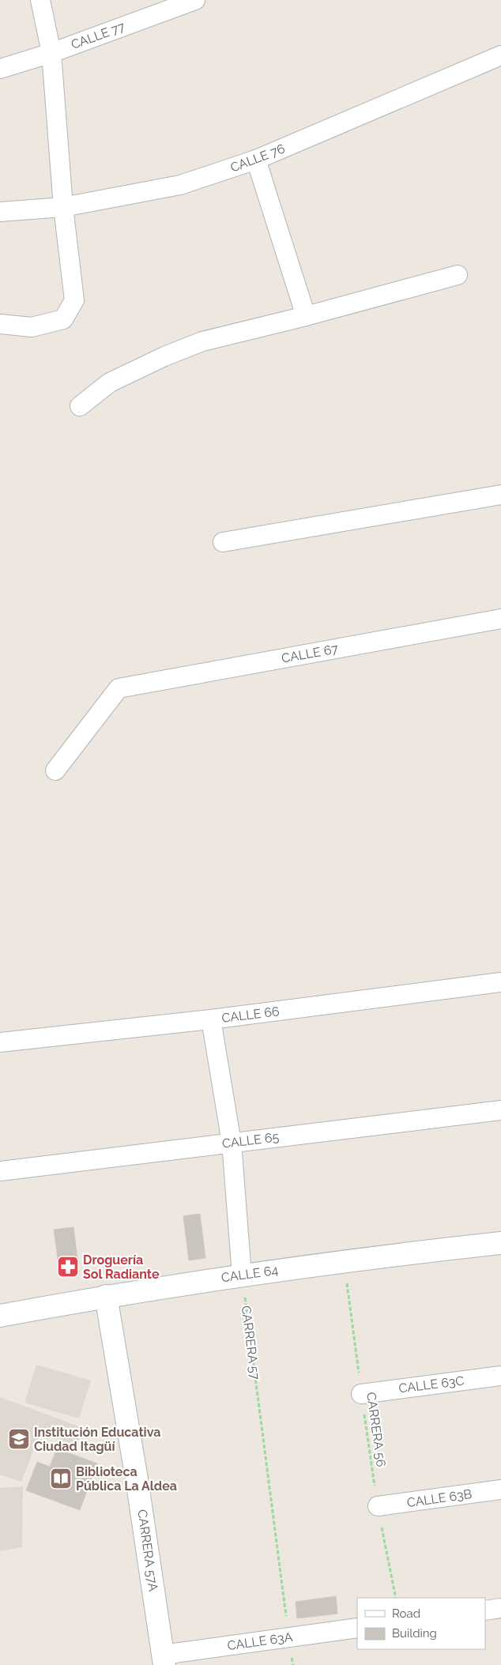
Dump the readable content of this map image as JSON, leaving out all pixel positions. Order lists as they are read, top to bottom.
{
  "streets": {
    "street": [
      "CALLE 77",
      "CALLE 76",
      "CALLE 67",
      "CALLE 66",
      "CALLE 65",
      "CALLE 64",
      "CALLE 63C",
      "CALLE 63B",
      "CARRERA 57A",
      "CALLE 63A"
    ],
    "path": ["CARRERA 57", "CARRERA 56"]
  },
  "crossings": [
    ["CALLE 64", "CARRERA 57"],
    ["CALLE 64", "CARRERA 56"],
    ["CALLE 64", "CARRERA 57A"],
    ["CARRERA 57", "CALLE 63A"],
    ["CALLE 63C", "CARRERA 56"],
    ["CARRERA 56", "CALLE 63B"],
    ["CARRERA 57A", "CALLE 63A"]
  ],
  "places": {
    "pharmacy": ["Droguería Sol Radiante"],
    "school or university": ["Institución Educativa Ciudad Itagüí"],
    "library": ["Biblioteca Pública La Aldea"]
  },
  "legend": ["Road", "Building"]
}
